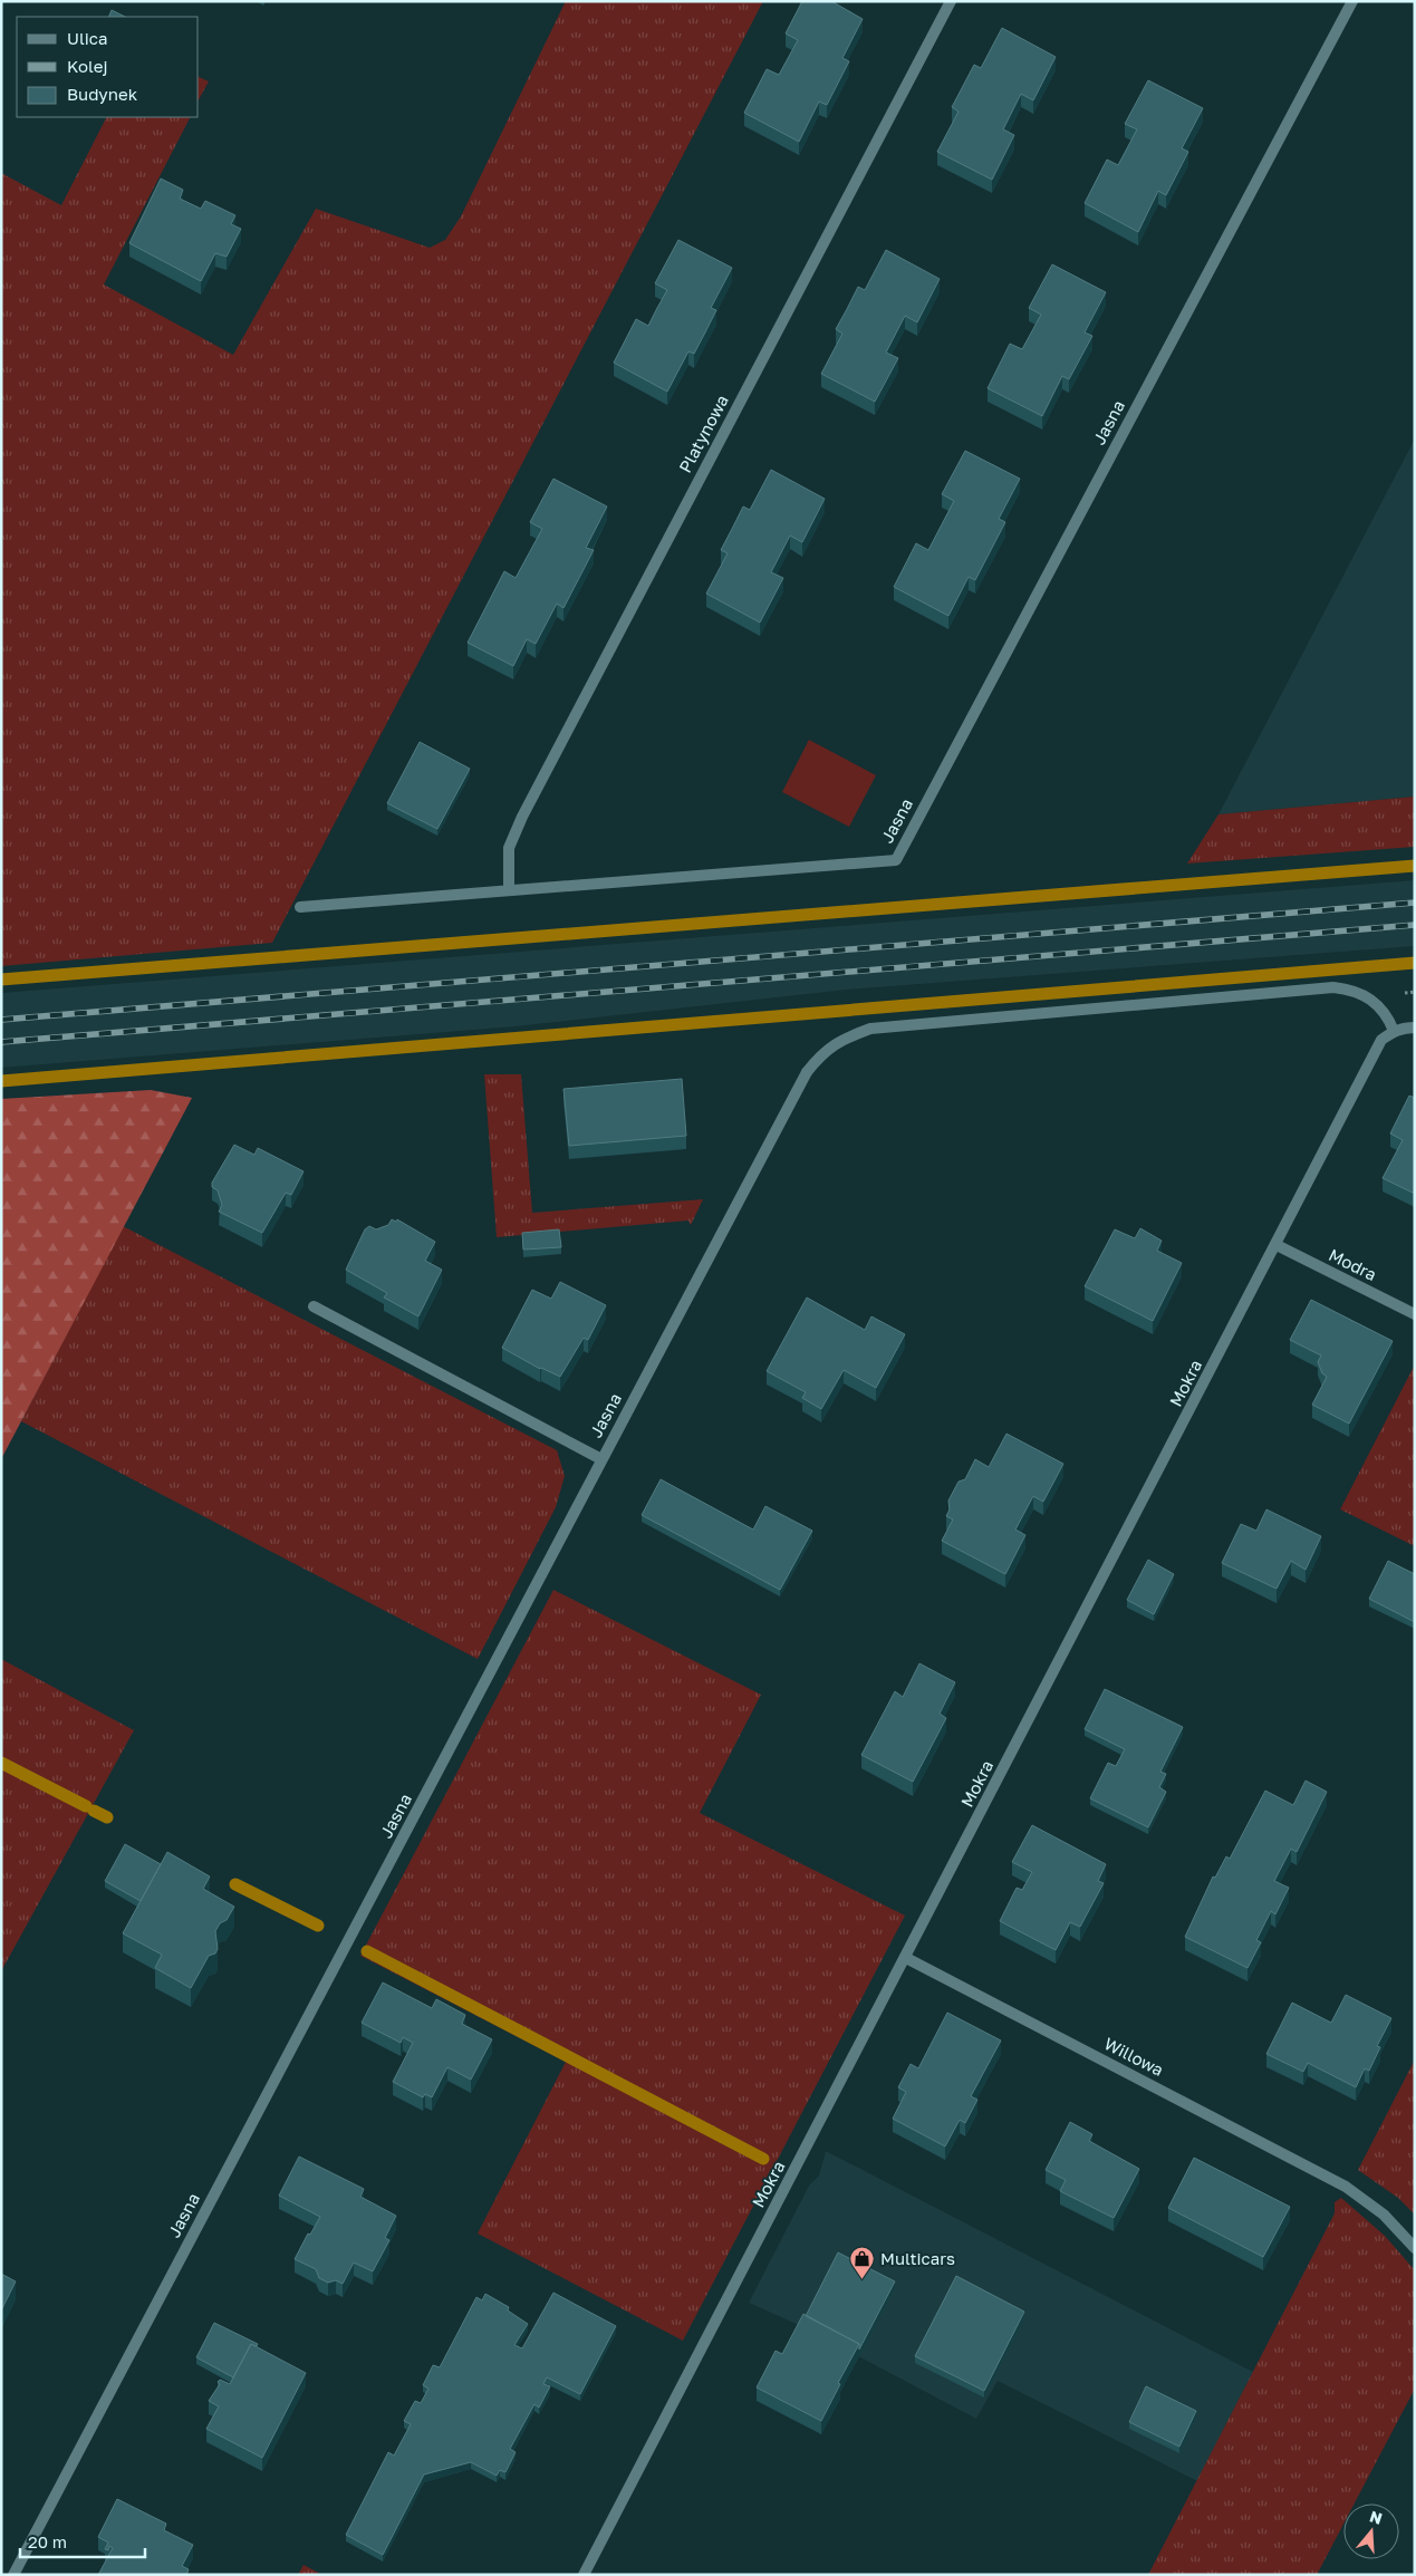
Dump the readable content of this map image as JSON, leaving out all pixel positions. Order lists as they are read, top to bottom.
{
  "streets": {
    "street": [
      "Jasna",
      "Platynowa",
      "Modra",
      "Mokra",
      "Willowa"
    ]
  },
  "crossings": [
    ["Jasna", "Platynowa"],
    ["Jasna", "Mokra"],
    ["Modra", "Mokra"],
    ["Mokra", "Willowa"]
  ],
  "places": {
    "shop": ["Multicars"]
  },
  "legend": ["Ulica", "Kolej", "Budynek"],
  "scale_bar": "20 m",
  "north": "top"
}
